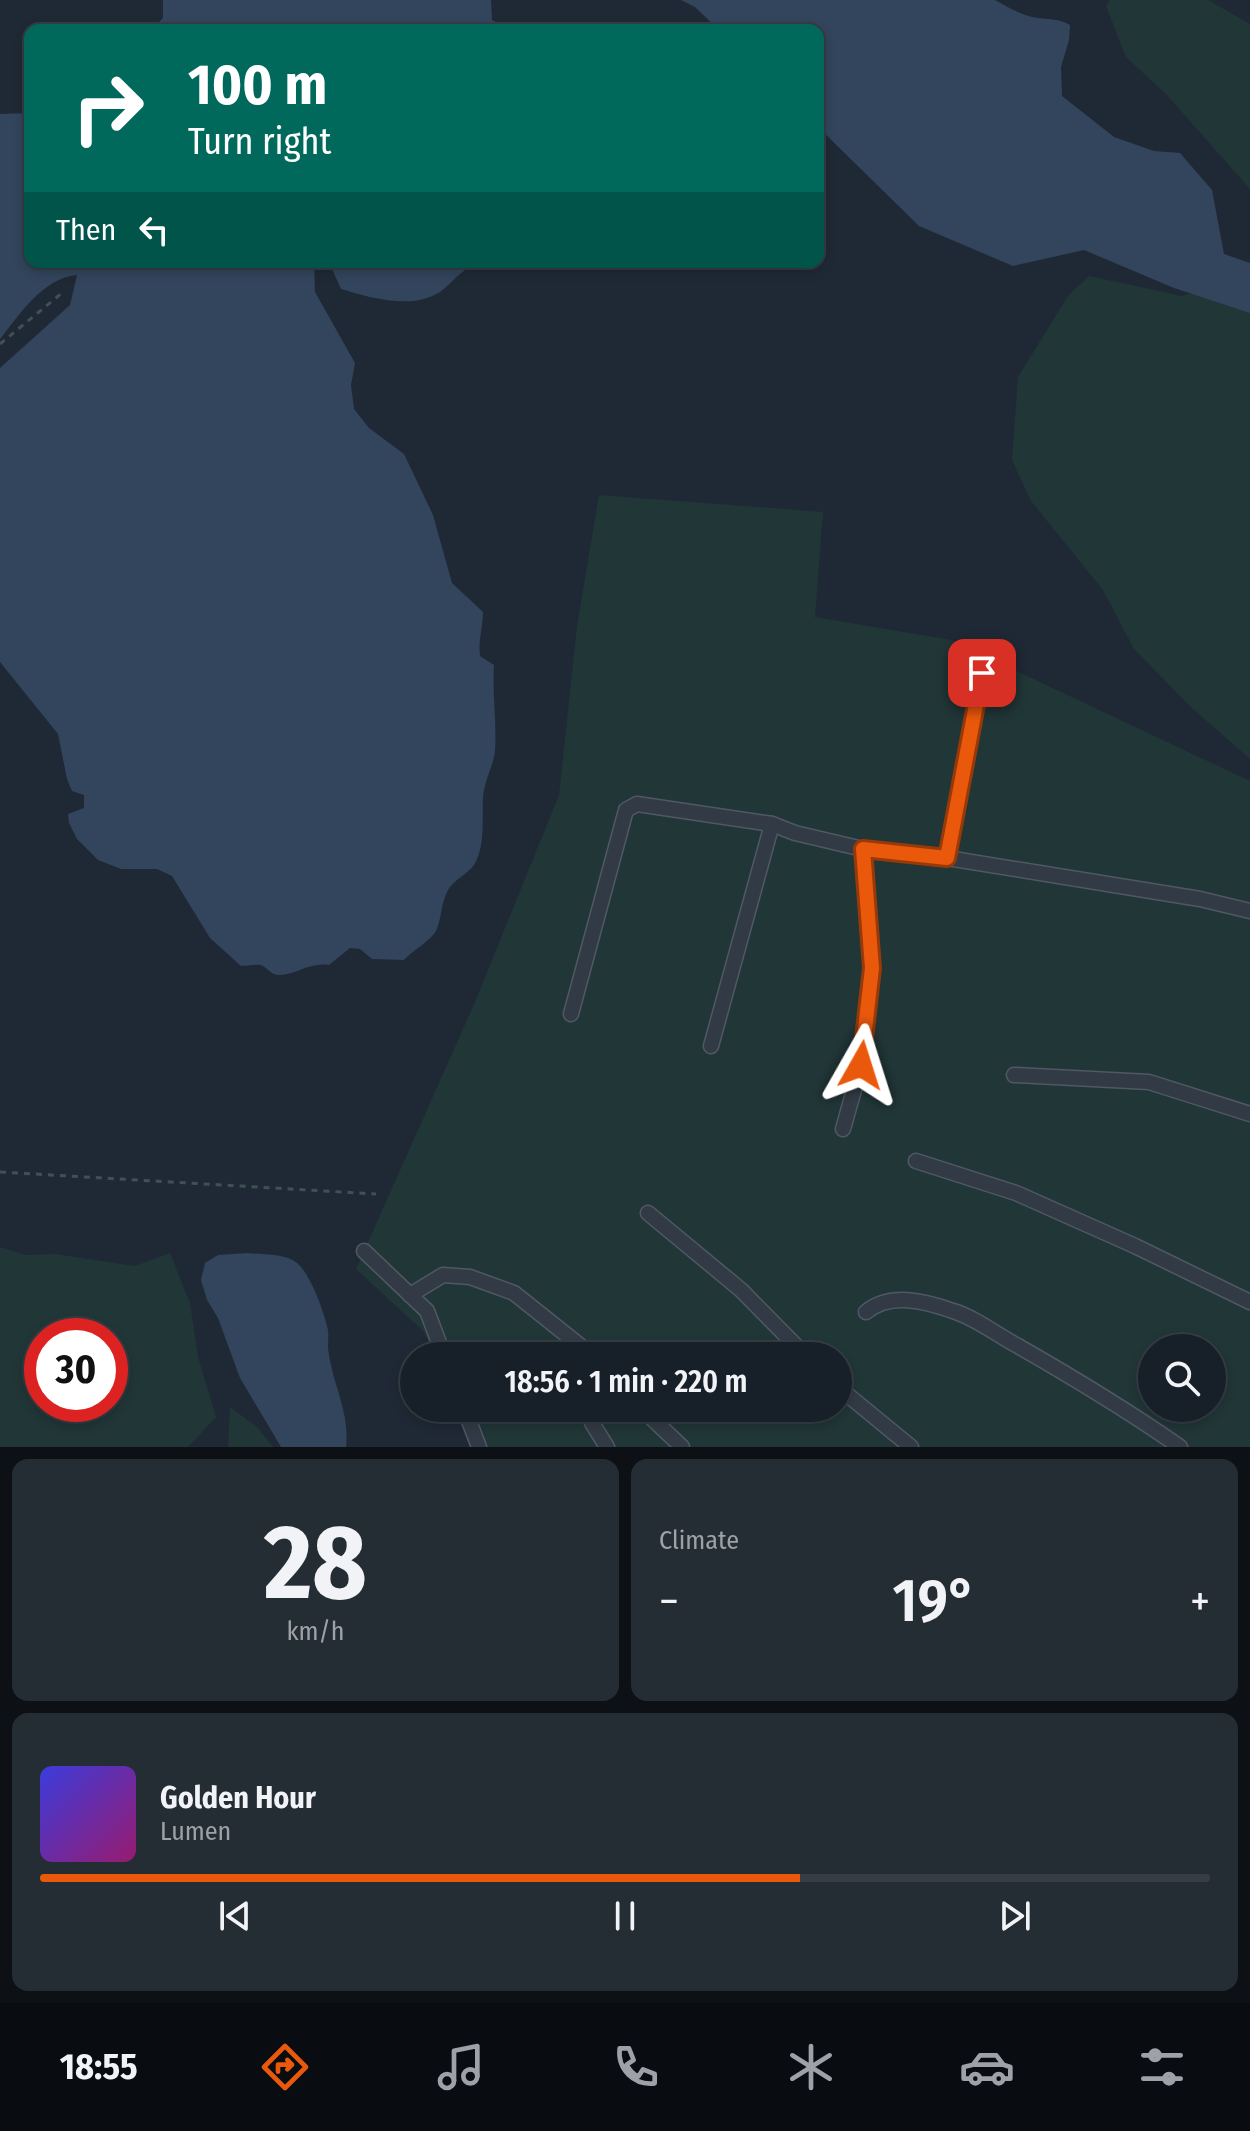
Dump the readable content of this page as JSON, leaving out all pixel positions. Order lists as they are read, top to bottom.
{
  "page": {
    "turn": ["100 m", "Turn right"],
    "then": "Then",
    "limit": "30",
    "trip": "18:56 · 1 min · 220 m",
    "tile": [
      ["28", "km/h"],
      "Climate"
    ],
    "heat": ["−", "19°", "+"],
    "song": ["Golden Hour", "Lumen"],
    "tabs": "18:55"
  }
}
